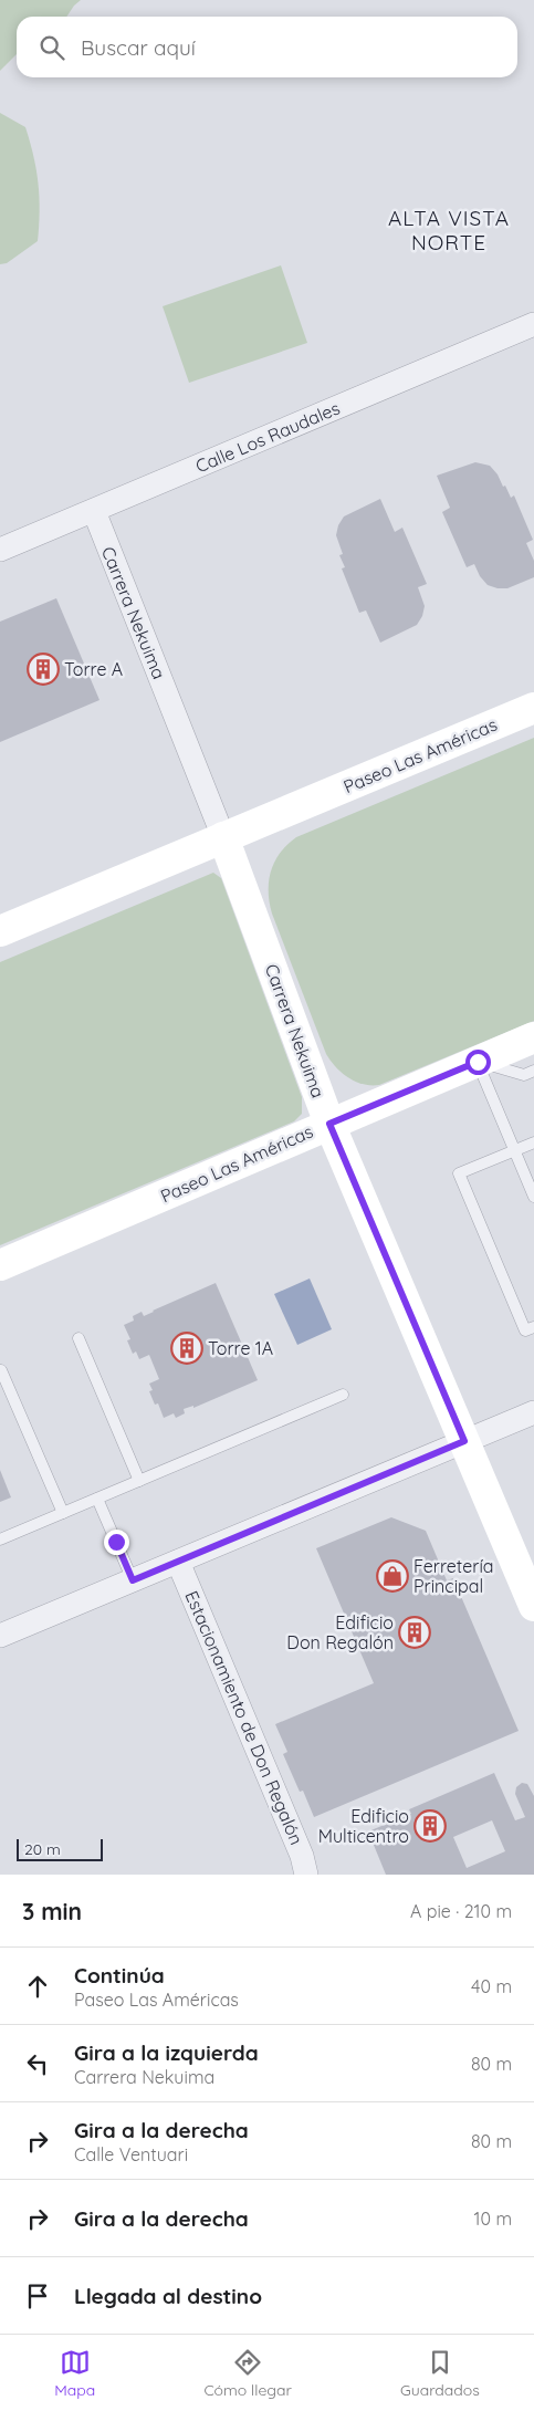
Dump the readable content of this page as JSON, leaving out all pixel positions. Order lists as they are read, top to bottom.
{
  "streets": {
    "main road": ["Carrera Nekuima", "Paseo Las Américas"],
    "street": ["Calle Los Raudales", "Estacionamiento de Don Regalón"]
  },
  "crossings": [
    ["Calle Los Raudales", "Carrera Nekuima"],
    ["Carrera Nekuima", "Paseo Las Américas"]
  ],
  "districts": ["ALTA VISTA NORTE"],
  "places": {
    "building": [
      "Torre A",
      "Torre 1A",
      "Edificio Don Regalón",
      "Edificio Multicentro"
    ],
    "shop": ["Ferretería Principal"]
  },
  "scale_bar": "20 m",
  "page": {
    "search": "Buscar aquí",
    "scale": "20 m",
    "heading": ["3 min", "A pie · 210 m"],
    "list": [
      ["Continúa", "Paseo Las Américas", "40 m"],
      ["Gira a la izquierda", "Carrera Nekuima", "80 m"],
      ["Gira a la derecha", "Calle Ventuari", "80 m"],
      ["Gira a la derecha", "10 m"],
      "Llegada al destino"
    ],
    "nav": ["Mapa", "Cómo llegar", "Guardados"]
  }
}
